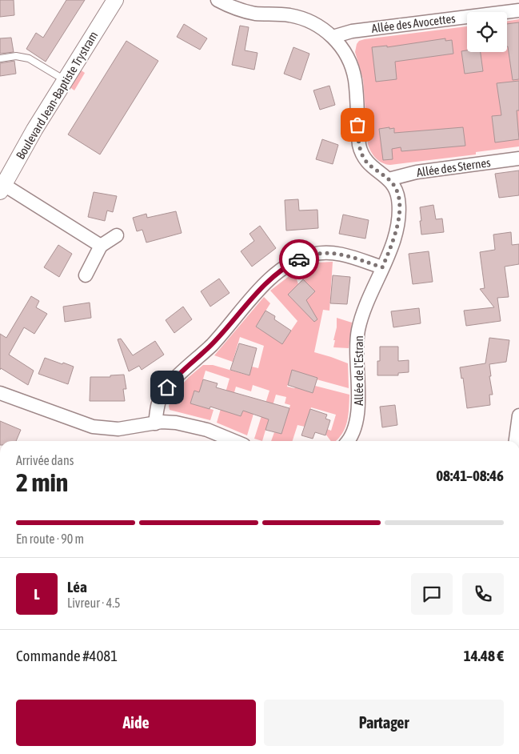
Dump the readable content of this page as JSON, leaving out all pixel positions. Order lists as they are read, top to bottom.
{
  "streets": {
    "street": [
      "Allée des Avocettes",
      "Boulevard Jean-Baptiste Trystram",
      "Allée des Sternes",
      "Allée de l'Estran"
    ]
  },
  "crossings": [
    ["Allée des Avocettes", "Allée de l'Estran"],
    ["Allée des Sternes", "Allée de l'Estran"]
  ],
  "page": {
    "heading": ["2 min", "Arrivée dans", "08:41–08:46"],
    "panel": [
      "Léa",
      "Livreur · 4.5",
      "Commande #4081",
      "14.48 €"
    ],
    "bar": "En route · 90 m",
    "round": "L",
    "buttons": ["Aide", "Partager"]
  }
}
